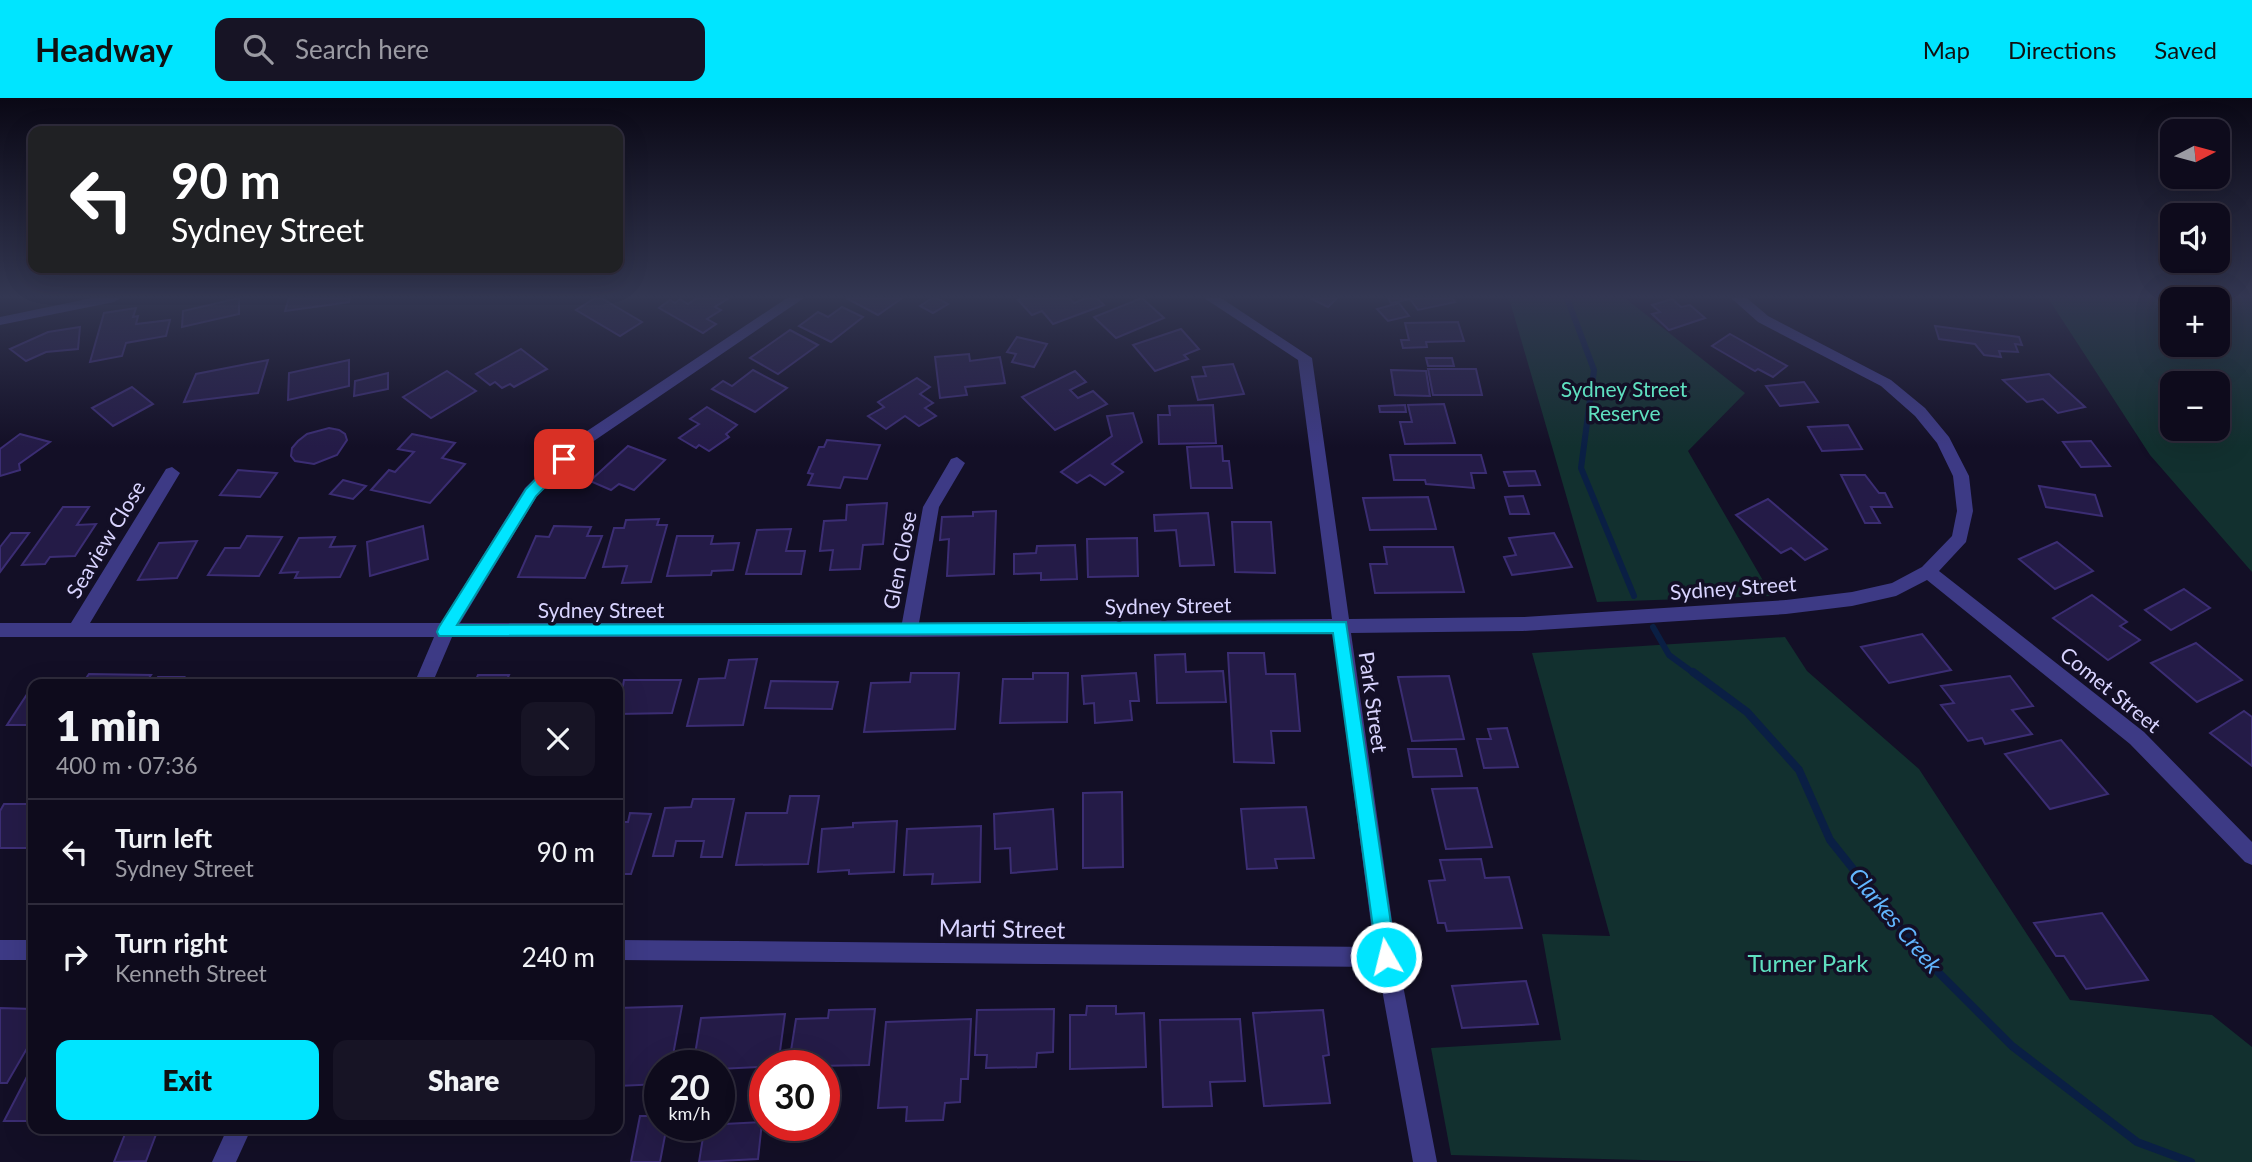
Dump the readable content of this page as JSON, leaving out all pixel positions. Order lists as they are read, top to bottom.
{
  "streets": {
    "street": [
      "Seaview Close",
      "Glen Close",
      "Sydney Street",
      "Comet Street",
      "Park Street",
      "Marti Street"
    ]
  },
  "crossings": [
    ["Seaview Close", "Sydney Street"],
    ["Glen Close", "Sydney Street"],
    ["Sydney Street", "Comet Street"],
    ["Sydney Street", "Park Street"],
    ["Park Street", "Marti Street"]
  ],
  "water": ["Clarkes Creek"],
  "parks": ["Sydney Street Reserve", "Turner Park"],
  "north": "right",
  "page": {
    "header": "Headway",
    "search": "Search here",
    "nav": ["Map", "Directions", "Saved"],
    "map_buttons": ["+", "−"],
    "turn": ["90 m", "Sydney Street"],
    "heading": ["1 min", "400 m · 07:36"],
    "list": [
      {
        "name": "Turn left",
        "note": "Sydney Street",
        "value": "90 m"
      },
      {
        "name": "Turn right",
        "note": "Kenneth Street",
        "value": "240 m"
      }
    ],
    "buttons": ["Exit", "Share"],
    "speed": "20 km/h",
    "limit": "30"
  }
}
